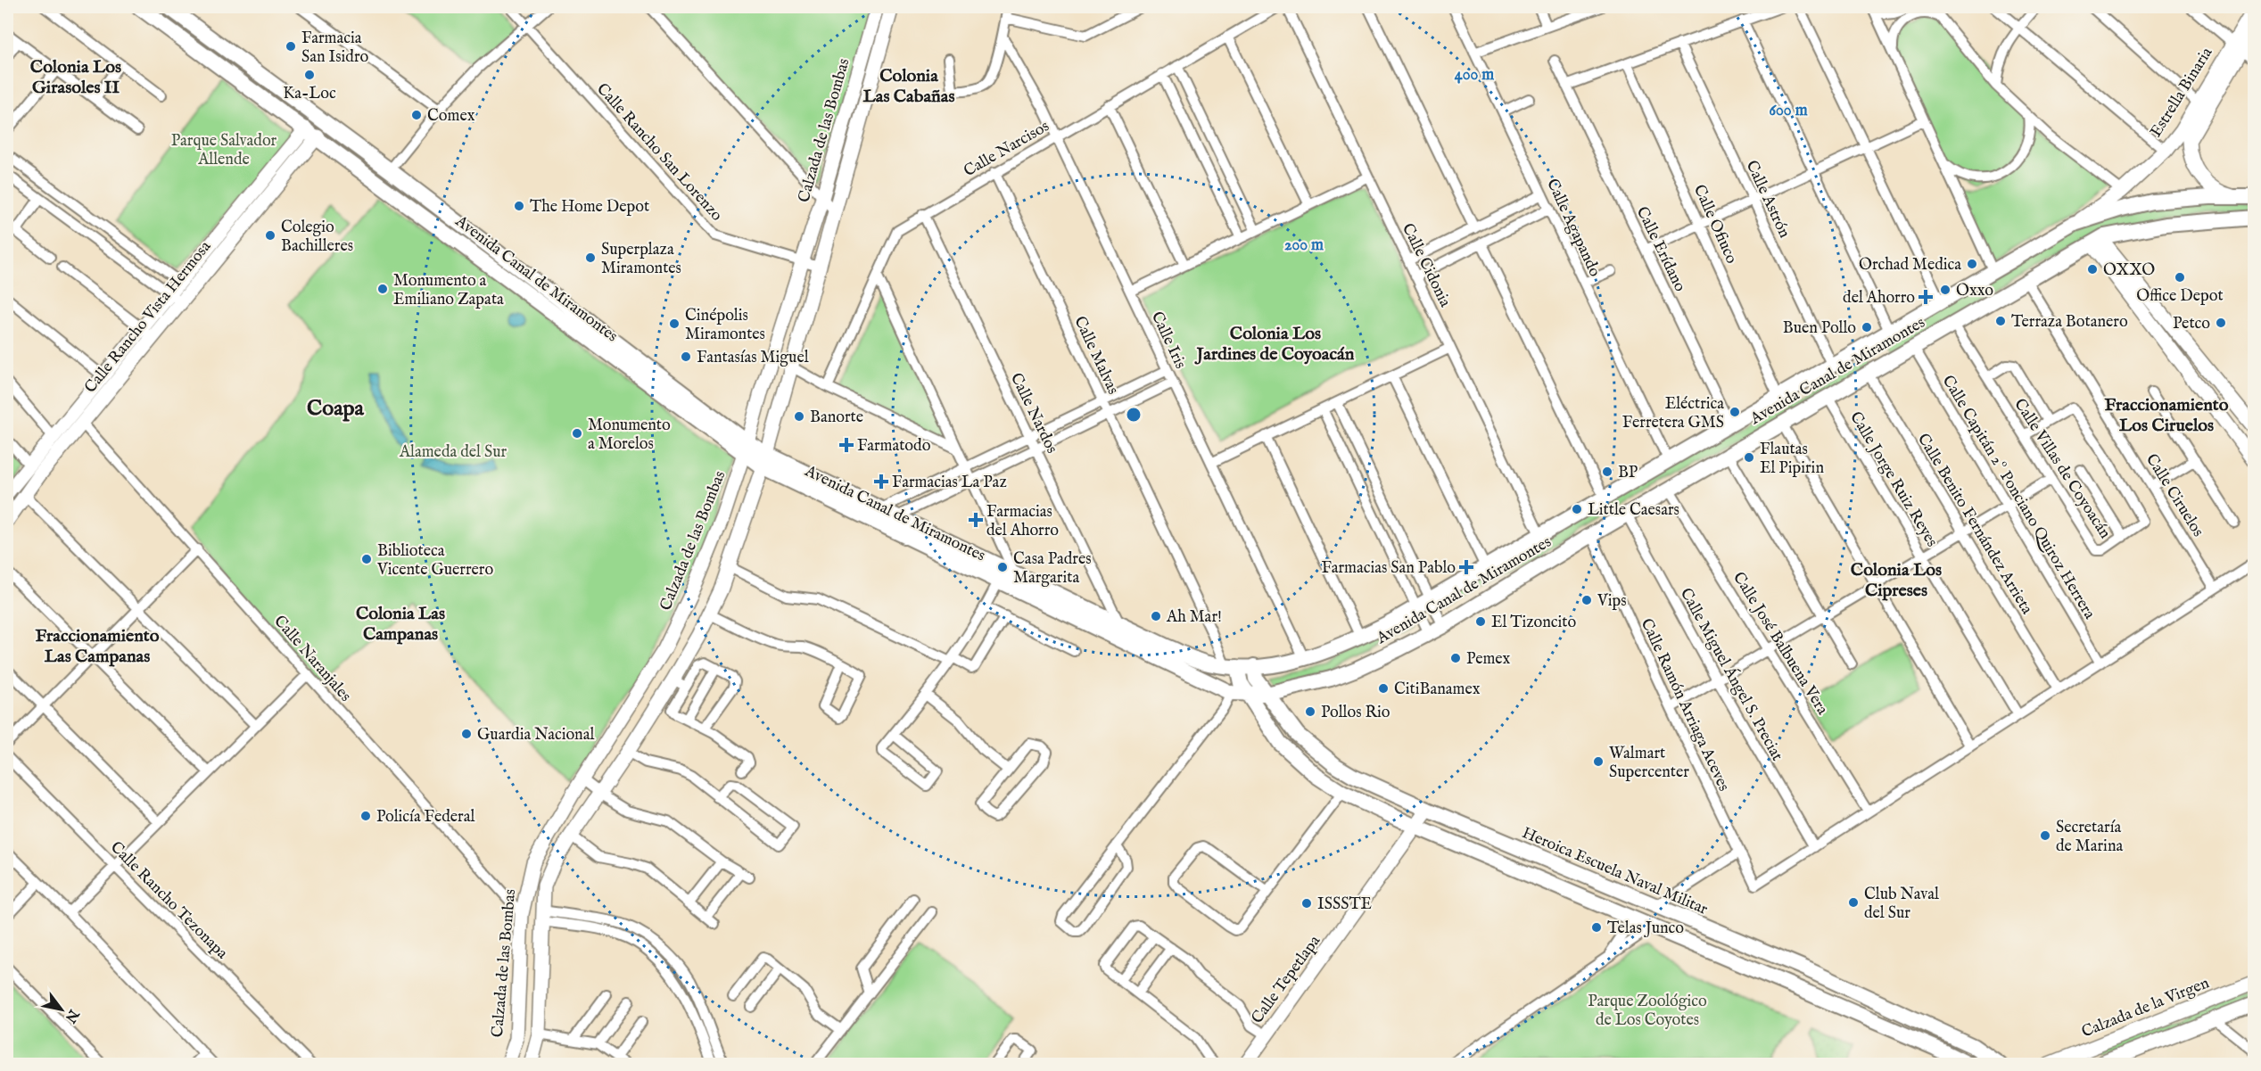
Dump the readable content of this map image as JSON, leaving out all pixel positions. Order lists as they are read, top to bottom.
{
  "streets": {
    "main road": [
      "Estrella Binaria",
      "Calzada de las Bombas",
      "Avenida Canal de Miramontes",
      "Calle Rancho Vista Hermosa",
      "Heroica Escuela Naval Militar",
      "Calle Tepetlapa",
      "Calzada de la Virgen"
    ],
    "street": [
      "Calle Narcisos",
      "Calle Rancho San Lorenzo",
      "Calle Astrón",
      "Calle Ofiuco",
      "Calle Agapando",
      "Calle Erídano",
      "Calle Cidonia",
      "Calle Iris",
      "Calle Malvas",
      "Calle Nardos",
      "Calle Villas de Coyoacán",
      "Calle Jorge Ruiz Reyes",
      "Calle Ciruelos",
      "Calle Capitán 2º Ponciano Quiroz Herrera",
      "Calle Benito Fernández Arrieta",
      "Calle José Balbuena Vera",
      "Calle Naranjales",
      "Calle Miguel Ángel S. Preciat",
      "Calle Ramón Arriaga Aceves",
      "Calle Rancho Tezonapa"
    ]
  },
  "crossings": [
    ["Estrella Binaria", "Avenida Canal de Miramontes"],
    ["Calzada de las Bombas", "Calle Rancho San Lorenzo"],
    ["Calzada de las Bombas", "Avenida Canal de Miramontes"],
    ["Calzada de las Bombas", "Calle Naranjales"],
    ["Calle Narcisos", "Calle Iris"],
    ["Calle Narcisos", "Calle Malvas"],
    ["Calle Narcisos", "Calle Nardos"],
    ["Calle Astrón", "Avenida Canal de Miramontes"],
    ["Calle Ofiuco", "Avenida Canal de Miramontes"],
    ["Calle Agapando", "Avenida Canal de Miramontes"],
    ["Calle Erídano", "Avenida Canal de Miramontes"],
    ["Calle Cidonia", "Avenida Canal de Miramontes"],
    ["Avenida Canal de Miramontes", "Calle Rancho Vista Hermosa"],
    ["Avenida Canal de Miramontes", "Calle Iris"],
    ["Avenida Canal de Miramontes", "Calle Malvas"],
    ["Avenida Canal de Miramontes", "Calle Nardos"],
    ["Avenida Canal de Miramontes", "Calle Villas de Coyoacán"],
    ["Avenida Canal de Miramontes", "Calle Jorge Ruiz Reyes"],
    ["Avenida Canal de Miramontes", "Calle Ciruelos"],
    ["Avenida Canal de Miramontes", "Calle Capitán 2º Ponciano Quiroz Herrera"],
    ["Avenida Canal de Miramontes", "Calle Benito Fernández Arrieta"],
    ["Avenida Canal de Miramontes", "Calle José Balbuena Vera"],
    ["Avenida Canal de Miramontes", "Calle Miguel Ángel S. Preciat"],
    ["Avenida Canal de Miramontes", "Calle Ramón Arriaga Aceves"],
    ["Avenida Canal de Miramontes", "Heroica Escuela Naval Militar"],
    ["Calle Rancho Vista Hermosa", "Calle Naranjales"],
    ["Calle Miguel Ángel S. Preciat", "Calle Ramón Arriaga Aceves"],
    ["Heroica Escuela Naval Militar", "Calle Tepetlapa"]
  ],
  "districts": [
    "Colonia Los Girasoles II",
    "Colonia Las Cabañas",
    "Colonia Los Jardines de Coyoacán",
    "Fraccionamiento Los Ciruelos",
    "Coapa",
    "Colonia Los Cipreses",
    "Colonia Las Campanas",
    "Fraccionamiento Las Campanas"
  ],
  "parks": ["Parque Salvador Allende", "Alameda del Sur", "Parque Zoológico de Los Coyotes"],
  "places": {
    "other": [
      "Farmacia San Isidro",
      "Ka-Loc",
      "Comex",
      "The Home Depot",
      "Colegio Bachilleres",
      "Superplaza Miramontes",
      "Orchad Medica",
      "OXXO",
      "Office Depot",
      "Monumento a Emiliano Zapata",
      "Oxxo",
      "Terraza Botanero",
      "Petco",
      "Cinépolis Miramontes",
      "Buen Pollo",
      "Fantasías Miguel",
      "Eléctrica Ferretera GMS",
      "Banorte",
      "Monumento a Morelos",
      "Flautas El Pipirin",
      "BP",
      "Little Caesars",
      "Biblioteca Vicente Guerrero",
      "Casa Padres Margarita",
      "Vips",
      "Ah Mar!",
      "El Tizoncito",
      "Pemex",
      "CitiBanamex",
      "Pollos Rio",
      "Guardia Nacional",
      "Walmart Supercenter",
      "Policía Federal",
      "Secretaría de Marina",
      "Club Naval del Sur",
      "ISSSTE",
      "Telas Junco"
    ],
    "health": [
      "del Ahorro",
      "Farmatodo",
      "Farmacias La Paz",
      "Farmacias del Ahorro",
      "Farmacias San Pablo"
    ]
  },
  "north": "bottom right",
  "rings": ["400 m", "600 m", "200 m"]
}
